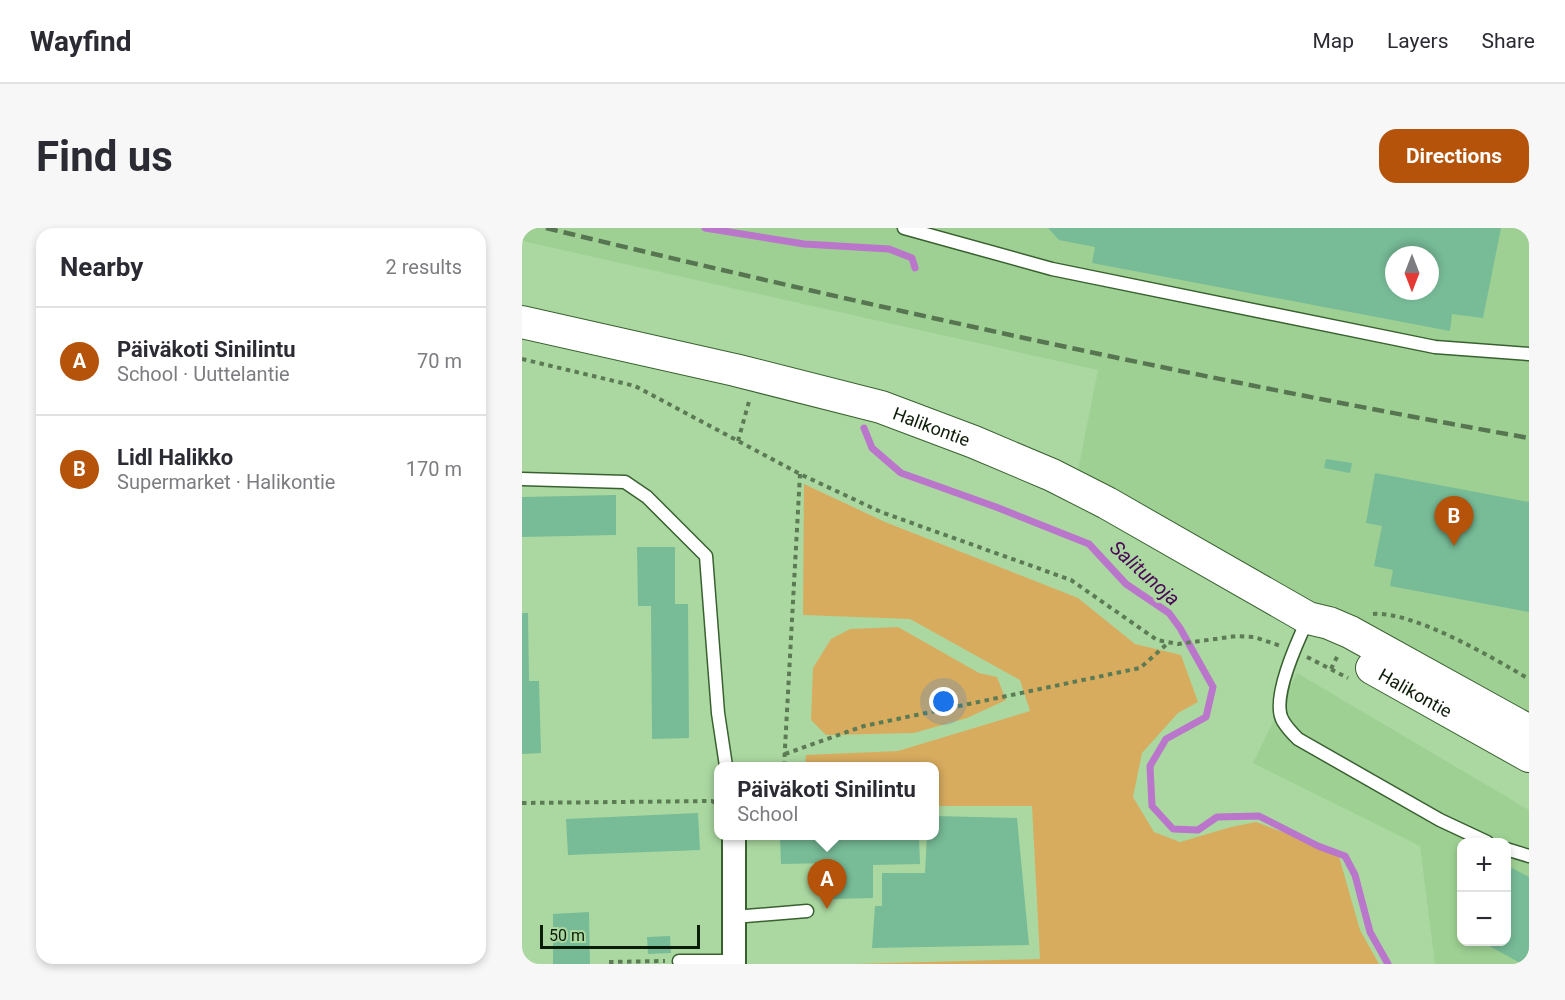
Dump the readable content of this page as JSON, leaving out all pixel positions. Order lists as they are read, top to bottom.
{
  "streets": {
    "main road": ["Halikontie"]
  },
  "water": ["Salitunoja"],
  "scale_bar": "50 m",
  "north": "bottom",
  "page": {
    "header": "Wayfind",
    "nav": ["Map", "Layers", "Share"],
    "buttons": "Directions",
    "title": "Find us",
    "heading": ["Nearby", "2 results"],
    "list": [
      {
        "mark": "A",
        "name": "Päiväkoti Sinilintu",
        "note": "School · Uuttelantie",
        "value": "70 m"
      },
      {
        "mark": "B",
        "name": "Lidl Halikko",
        "note": "Supermarket · Halikontie",
        "value": "170 m"
      }
    ],
    "pins": ["B", "A"],
    "popup": ["Päiväkoti Sinilintu", "School"],
    "map_buttons": ["+", "−"],
    "scale": "50 m"
  }
}
